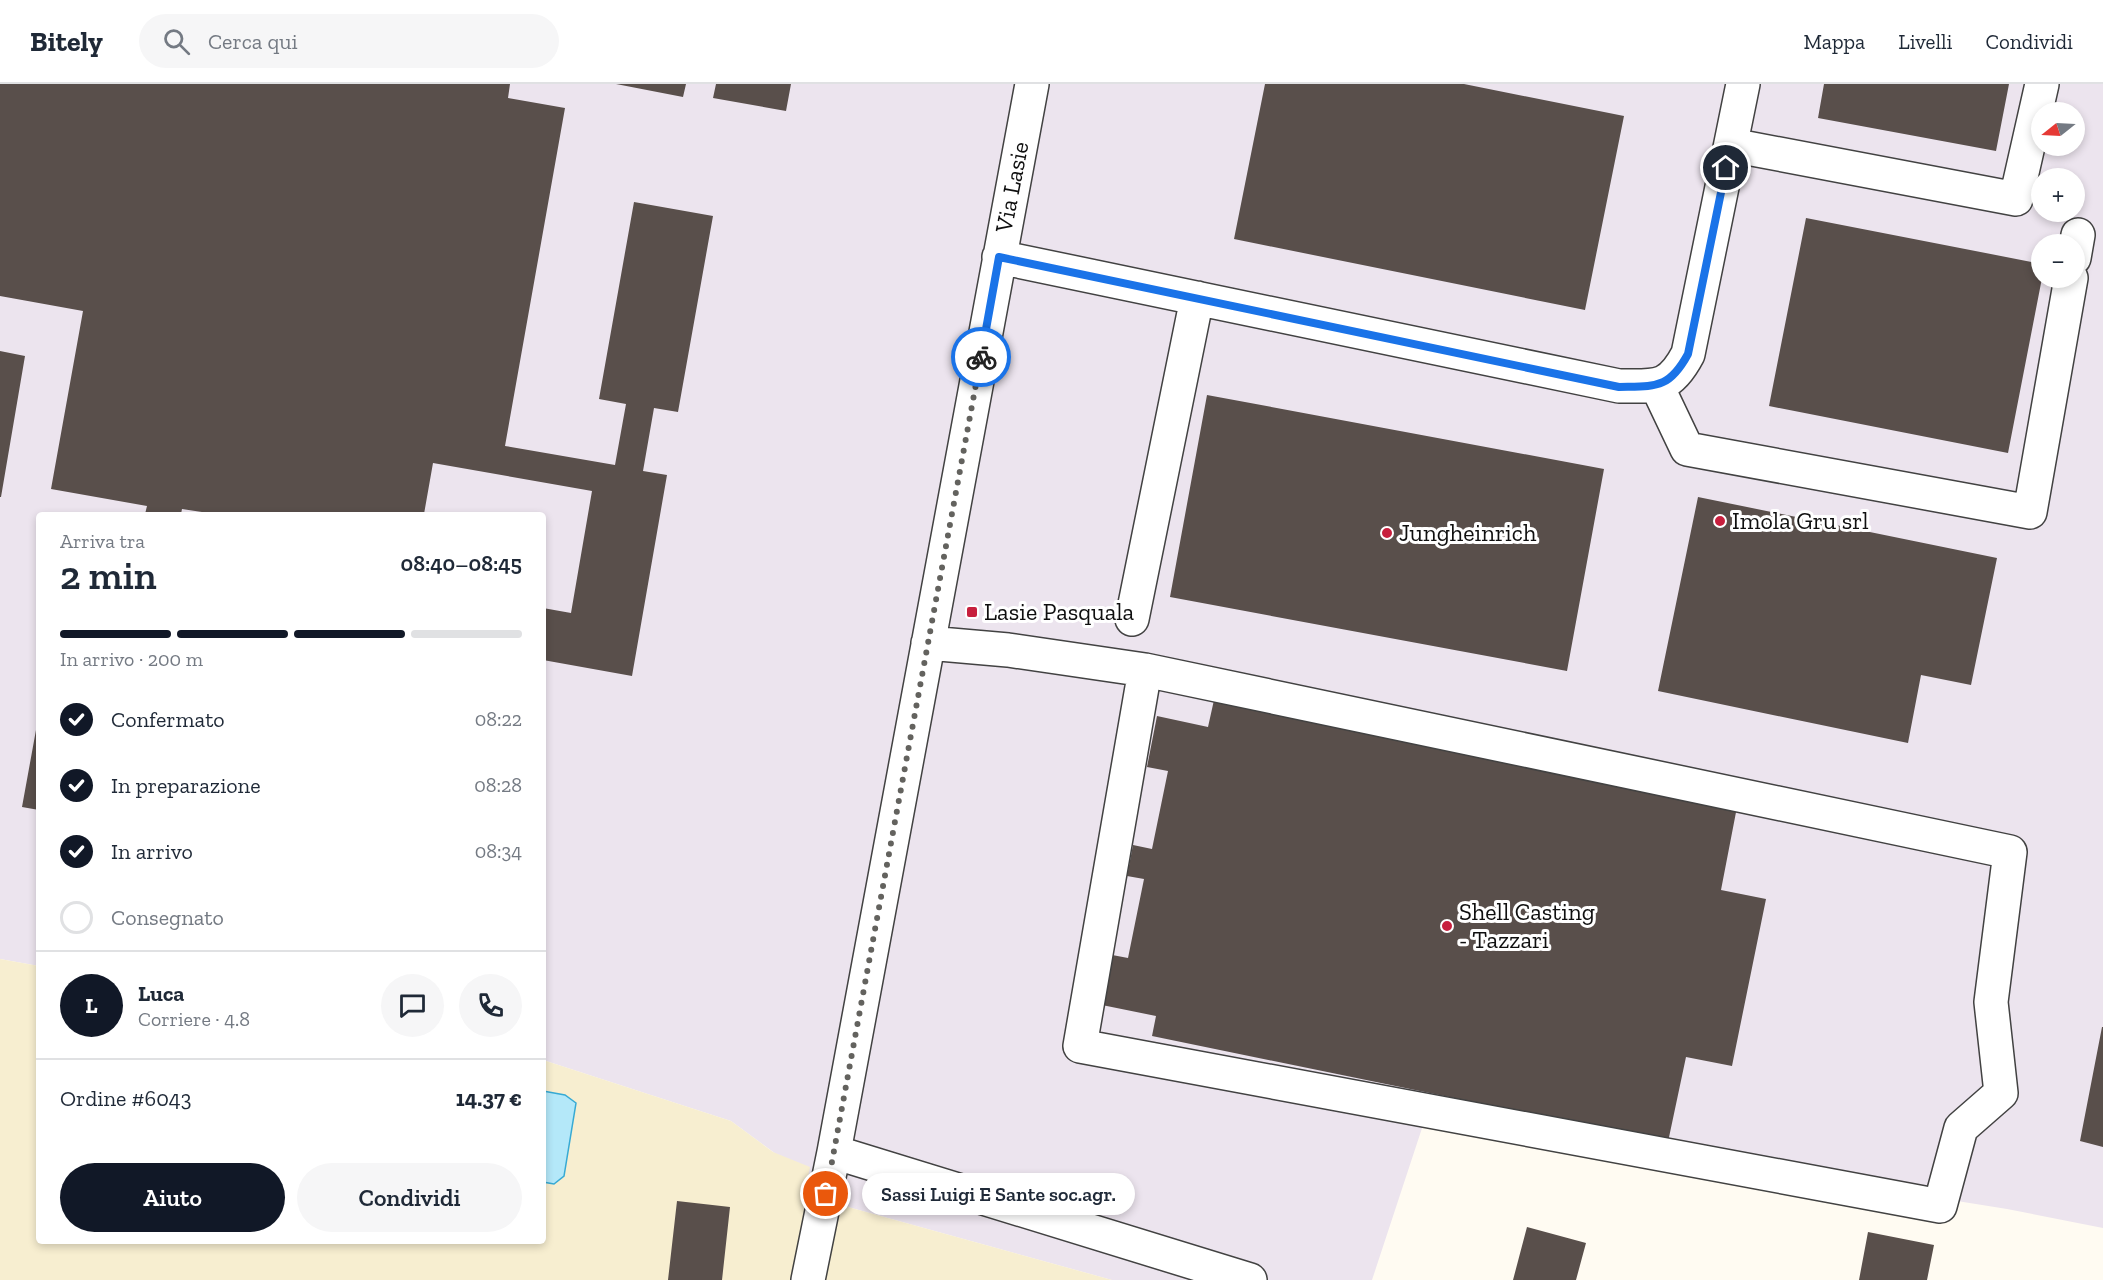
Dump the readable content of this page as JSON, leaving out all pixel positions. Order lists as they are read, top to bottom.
{
  "streets": {
    "street": ["Via Lasie"]
  },
  "places": {
    "other": [
      "Imola Gru srl",
      "Jungheinrich",
      "Shell Casting - Tazzari",
      "Sassi Luigi E Sante soc.agr."
    ],
    "transit": ["Lasie Pasquala"]
  },
  "north": "left",
  "page": {
    "header": "Bitely",
    "search": "Cerca qui",
    "nav": ["Mappa", "Livelli", "Condividi"],
    "map_buttons": ["+", "−"],
    "heading": ["2 min", "Arriva tra", "08:40–08:45"],
    "panel": [
      "Luca",
      "Corriere · 4.8",
      "Ordine #6043",
      "14.37 €"
    ],
    "bar": "In arrivo · 200 m",
    "list": [
      ["Confermato", "08:22"],
      ["In preparazione", "08:28"],
      ["In arrivo", "08:34"],
      "Consegnato"
    ],
    "round": "L",
    "buttons": ["Aiuto", "Condividi"],
    "bubble": "Sassi Luigi E Sante soc.agr."
  }
}
